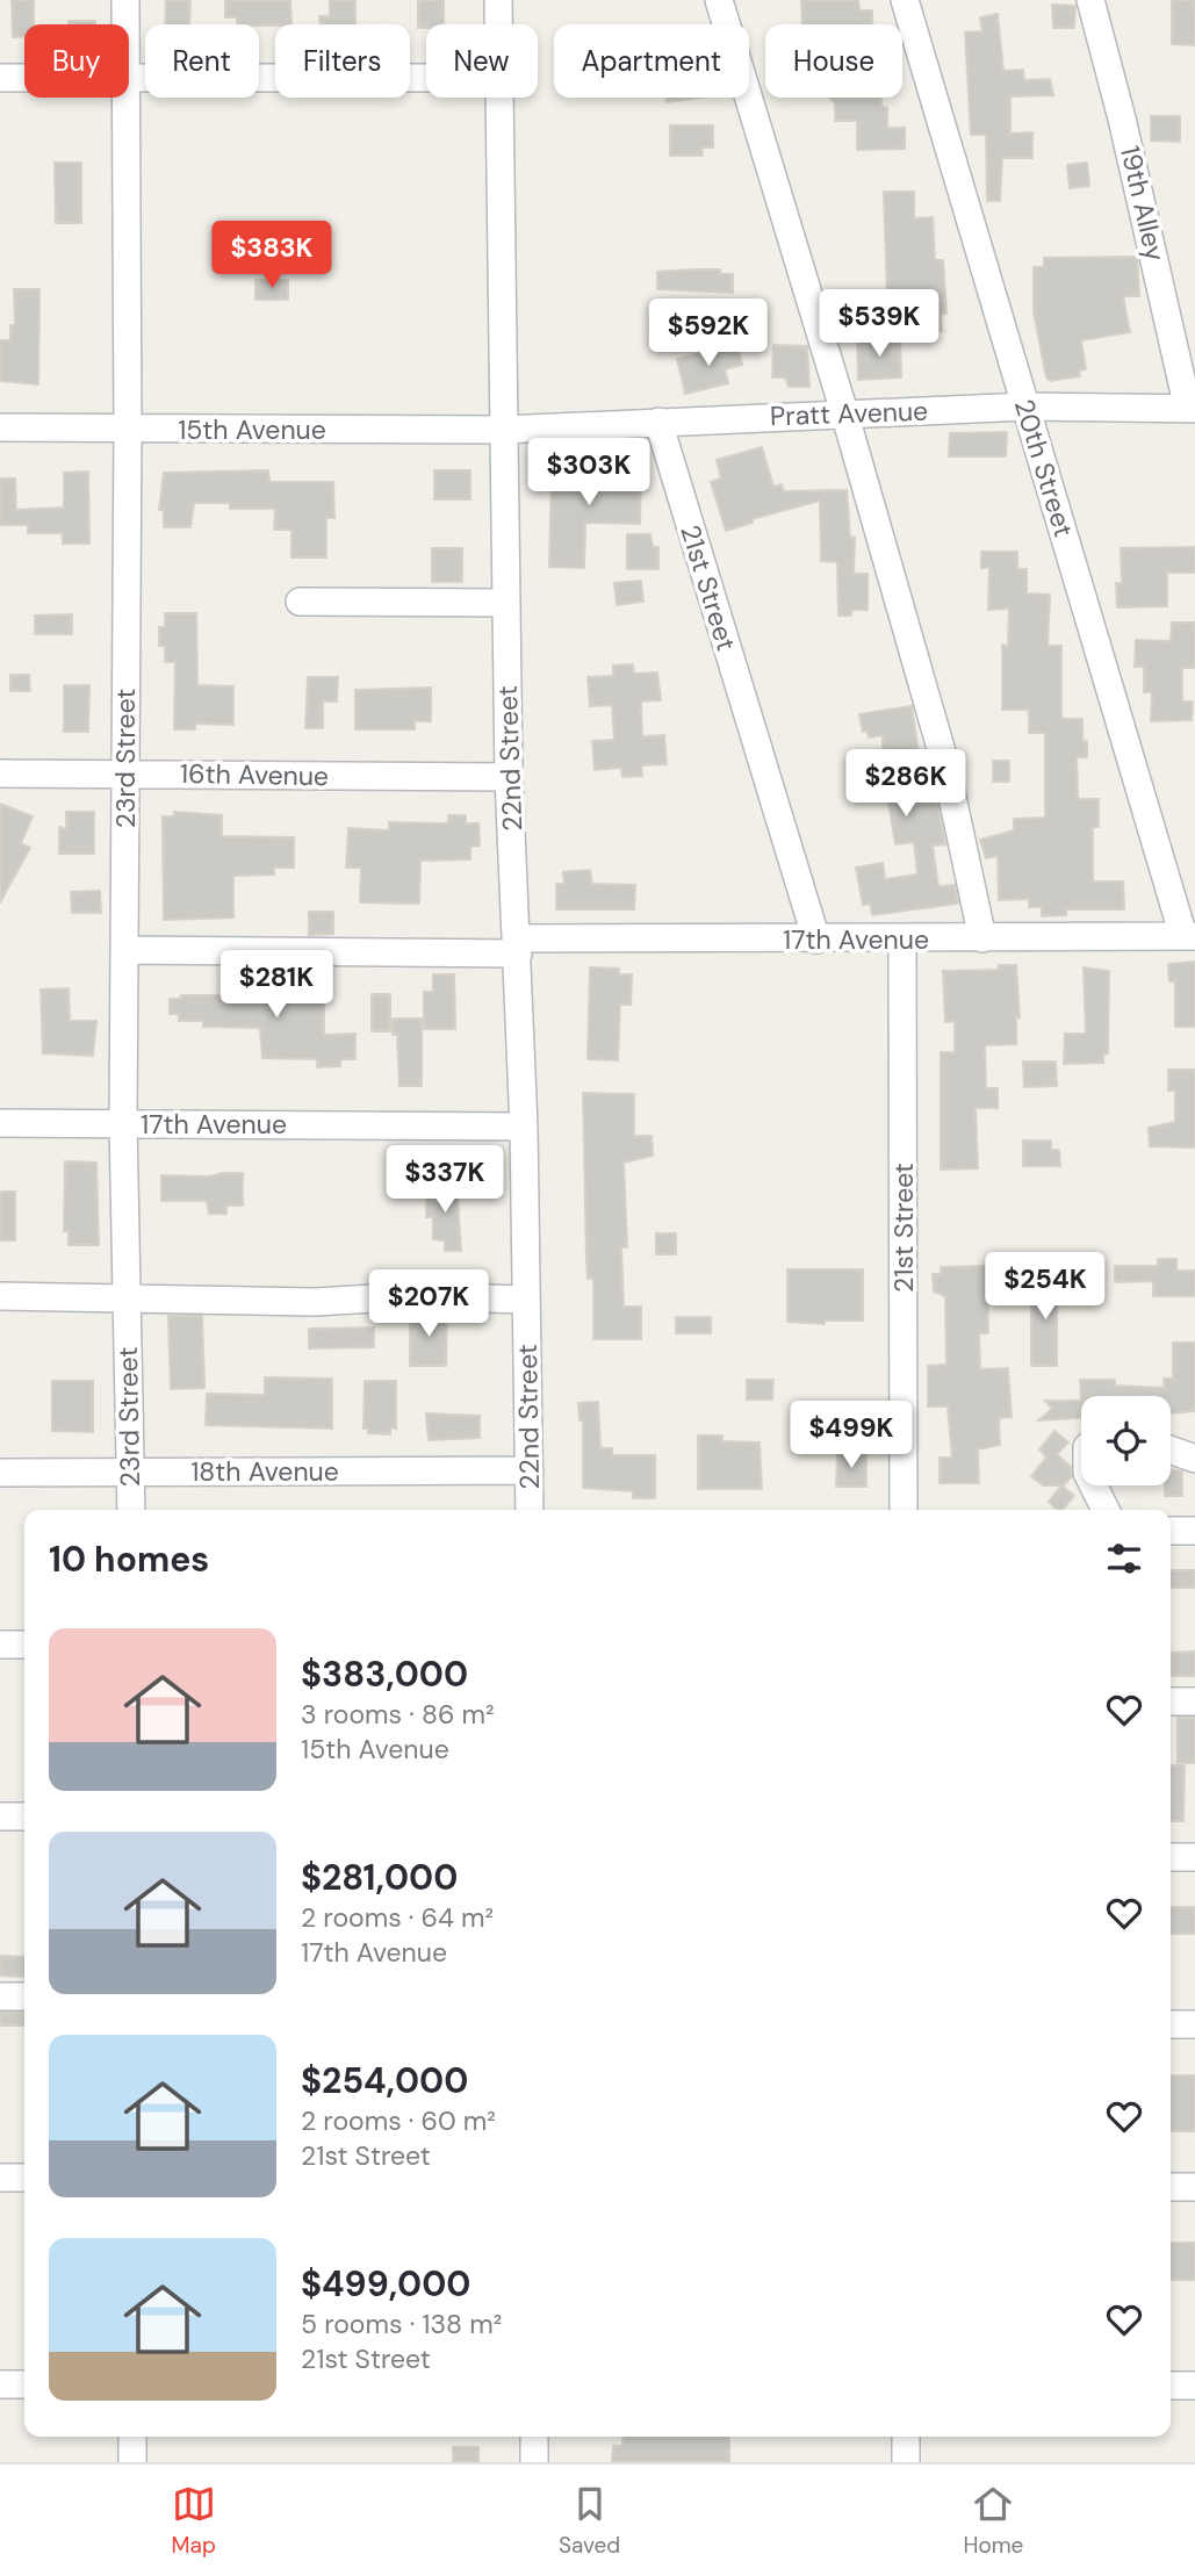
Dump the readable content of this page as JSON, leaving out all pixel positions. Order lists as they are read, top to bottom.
{
  "streets": {
    "street": [
      "19th Alley",
      "Pratt Avenue",
      "15th Avenue",
      "20th Street",
      "21st Street",
      "23rd Street",
      "22nd Street",
      "16th Avenue",
      "17th Avenue",
      "18th Avenue"
    ]
  },
  "crossings": [
    ["19th Alley", "Pratt Avenue"],
    ["Pratt Avenue", "15th Avenue"],
    ["Pratt Avenue", "20th Street"],
    ["Pratt Avenue", "21st Street"],
    ["Pratt Avenue", "22nd Street"],
    ["15th Avenue", "23rd Street"],
    ["15th Avenue", "22nd Street"],
    ["20th Street", "17th Avenue"],
    ["21st Street", "17th Avenue"],
    ["23rd Street", "16th Avenue"],
    ["23rd Street", "17th Avenue"],
    ["23rd Street", "18th Avenue"],
    ["22nd Street", "16th Avenue"],
    ["22nd Street", "17th Avenue"],
    ["22nd Street", "18th Avenue"]
  ],
  "page": {
    "chip": [
      "Buy",
      "Rent",
      "Filters",
      "New",
      "Apartment",
      "House"
    ],
    "price": [
      "$383K",
      "$539K",
      "$592K",
      "$303K",
      "$286K",
      "$281K",
      "$337K",
      "$254K",
      "$207K",
      "$499K"
    ],
    "heading": "10 homes",
    "list": [
      {
        "name": "$383,000",
        "note": "3 rooms · 86 m² · 15th Avenue"
      },
      {
        "name": "$281,000",
        "note": "2 rooms · 64 m² · 17th Avenue"
      },
      {
        "name": "$254,000",
        "note": "2 rooms · 60 m² · 21st Street"
      },
      {
        "name": "$499,000",
        "note": "5 rooms · 138 m² · 21st Street"
      }
    ],
    "tabs": ["Map", "Saved", "Home"]
  }
}
